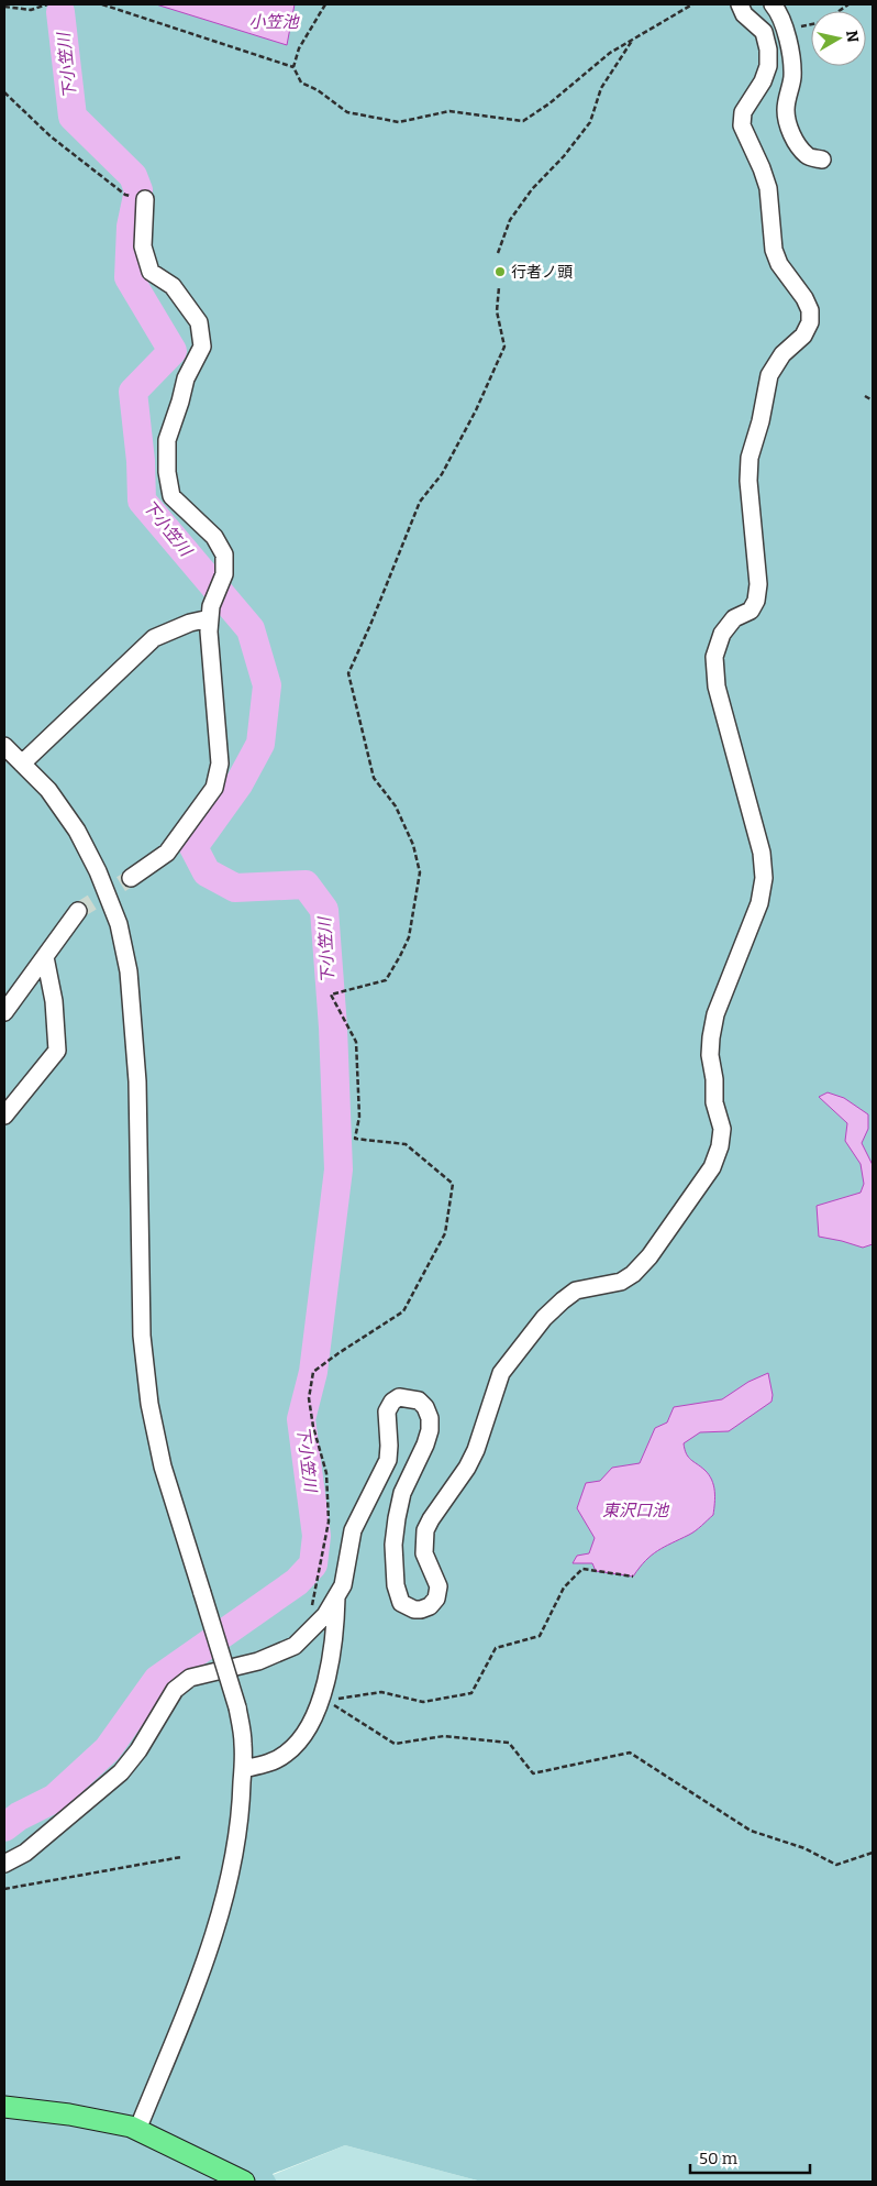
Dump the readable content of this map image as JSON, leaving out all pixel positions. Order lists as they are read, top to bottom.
{
  "water": ["小笠池", "下小笠川", "東沢口池"],
  "places": ["行者ノ頭"],
  "scale_bar": "50 m",
  "north": "right"
}
